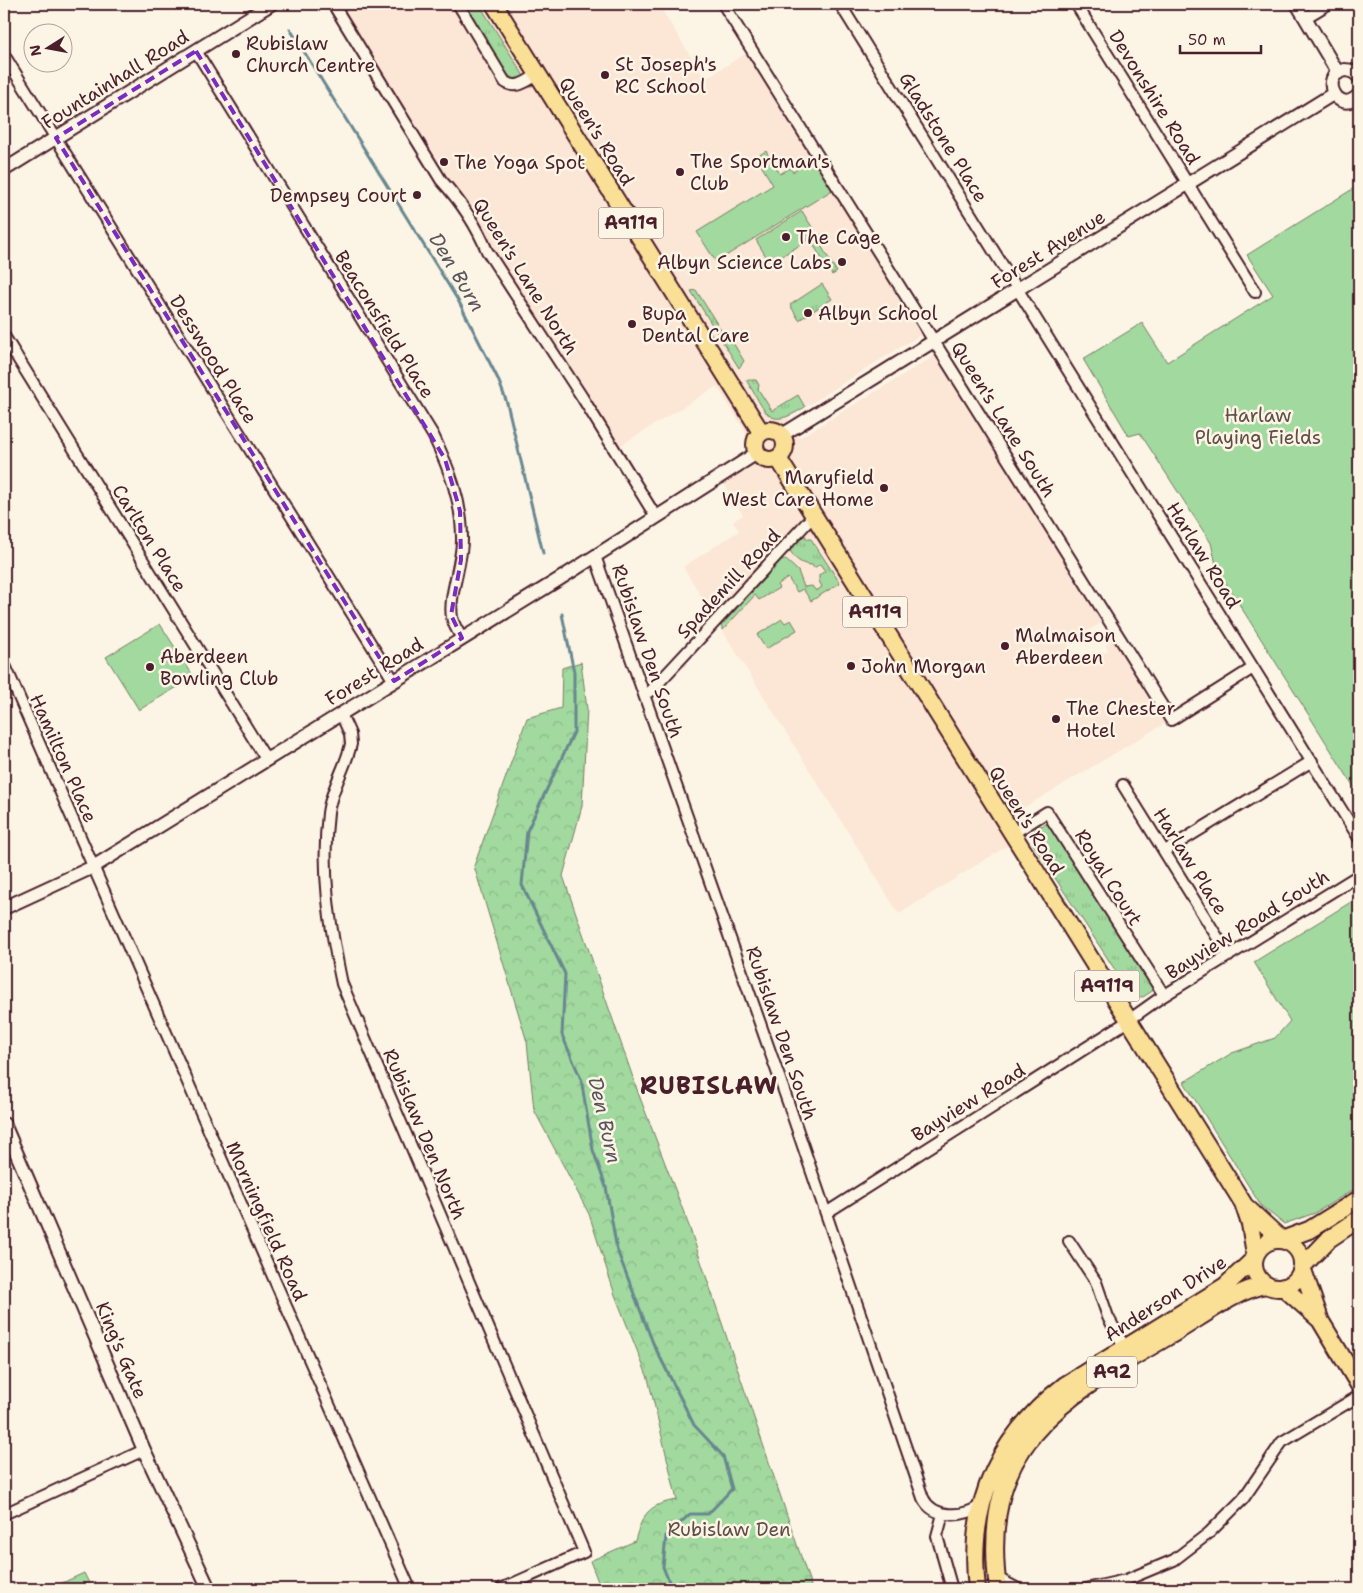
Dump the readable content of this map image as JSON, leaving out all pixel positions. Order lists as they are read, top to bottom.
{
  "streets": {
    "main road": [
      "Queen's Road",
      "A9119",
      "Anderson Drive",
      "A92"
    ],
    "street": [
      "Fountainhall Road",
      "Devonshire Road",
      "Gladstone Place",
      "Forest Avenue",
      "Queen's Lane North",
      "Beaconsfield Place",
      "Desswood Place",
      "Queen's Lane South",
      "Carlton Place",
      "Harlaw Road",
      "Spademill Road",
      "Rubislaw Den South",
      "Forest Road",
      "Hamilton Place",
      "Harlaw Place",
      "Royal Court",
      "Bayview Road South",
      "Bayview Road",
      "Rubislaw Den North",
      "Morningfield Road",
      "King's Gate"
    ]
  },
  "crossings": [
    ["Fountainhall Road", "Beaconsfield Place"],
    ["Fountainhall Road", "Desswood Place"],
    ["Devonshire Road", "Forest Avenue"],
    ["Queen's Road", "Forest Avenue"],
    ["Queen's Road", "Spademill Road"],
    ["Queen's Road", "Forest Road"],
    ["Queen's Road", "Royal Court"],
    ["Queen's Road", "Bayview Road South"],
    ["Queen's Road", "Bayview Road"],
    ["Queen's Road", "Anderson Drive"],
    ["Queen's Road", "A92"],
    ["Gladstone Place", "Forest Avenue"],
    ["Gladstone Place", "Harlaw Road"],
    ["Forest Avenue", "Queen's Lane South"],
    ["Forest Avenue", "Harlaw Road"],
    ["Forest Avenue", "Forest Road"],
    ["Queen's Lane North", "Forest Road"],
    ["Beaconsfield Place", "Forest Road"],
    ["Desswood Place", "Forest Road"],
    ["Queen's Lane South", "Harlaw Road"],
    ["Carlton Place", "Forest Road"],
    ["Spademill Road", "Rubislaw Den South"],
    ["Rubislaw Den South", "Forest Road"],
    ["Rubislaw Den South", "Bayview Road"],
    ["Forest Road", "Hamilton Place"],
    ["Forest Road", "Rubislaw Den North"],
    ["Forest Road", "Morningfield Road"],
    ["Hamilton Place", "Morningfield Road"],
    ["Harlaw Place", "Bayview Road South"],
    ["Royal Court", "Bayview Road South"],
    ["Bayview Road South", "Bayview Road"],
    ["Anderson Drive", "A92"]
  ],
  "districts": ["RUBISLAW"],
  "water": ["Den Burn"],
  "parks": ["Harlaw Playing Fields", "Rubislaw Den"],
  "places": [
    "Rubislaw Church Centre",
    "St Joseph's RC School",
    "The Yoga Spot",
    "The Sportman's Club",
    "Dempsey Court",
    "The Cage",
    "Albyn Science Labs",
    "Albyn School",
    "Bupa Dental Care",
    "Maryfield West Care Home",
    "Malmaison Aberdeen",
    "John Morgan",
    "Aberdeen Bowling Club",
    "The Chester Hotel"
  ],
  "scale_bar": "50 m",
  "north": "left"
}
